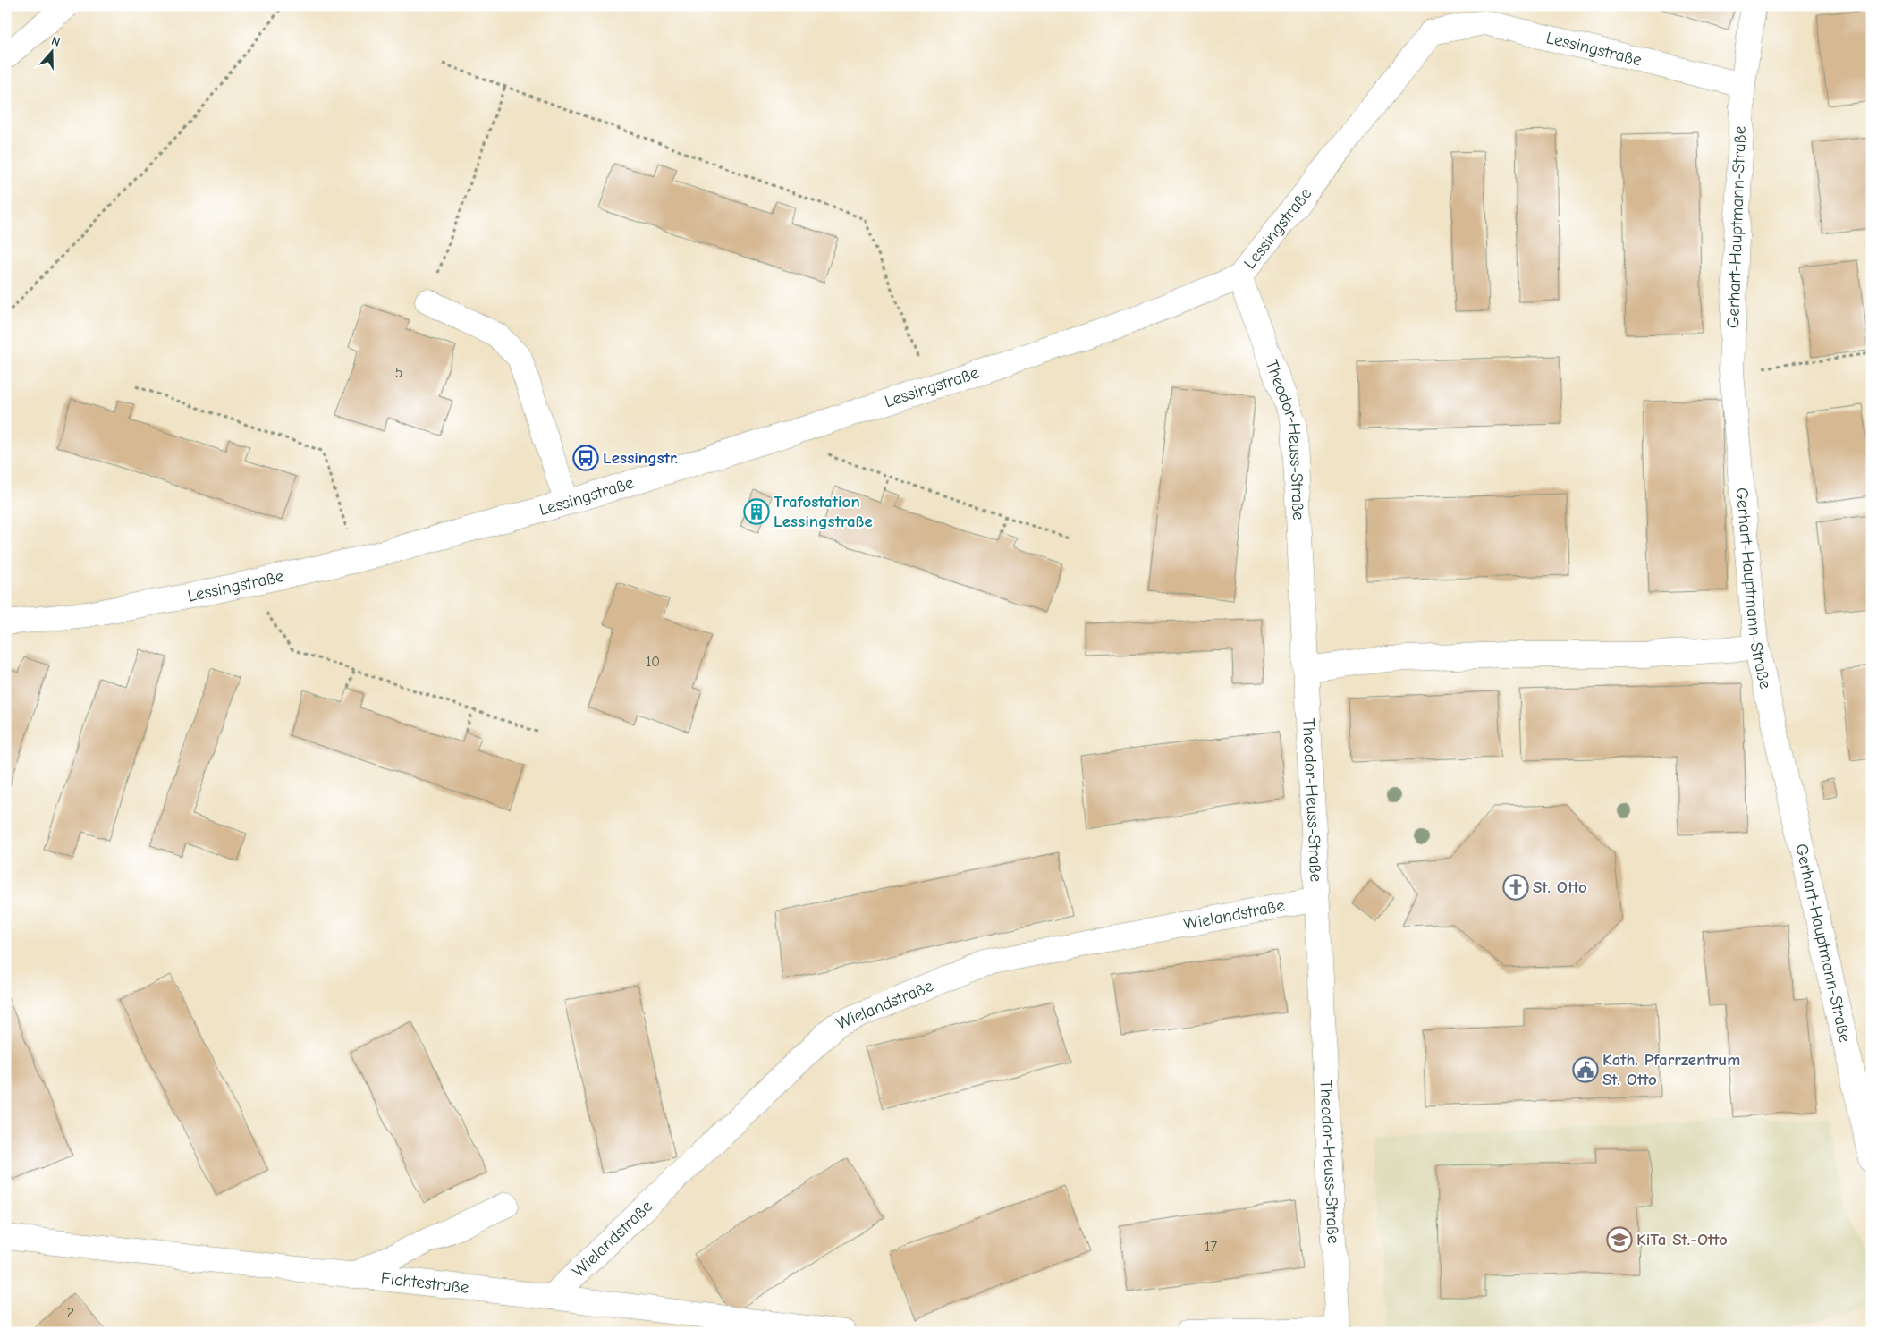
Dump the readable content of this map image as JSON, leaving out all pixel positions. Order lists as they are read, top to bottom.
{
  "streets": {
    "street": [
      "Lessingstraße",
      "Gerhart-Hauptmann-Straße",
      "Theodor-Heuss-Straße",
      "Wielandstraße",
      "Fichtestraße"
    ]
  },
  "crossings": [
    ["Lessingstraße", "Gerhart-Hauptmann-Straße"],
    ["Lessingstraße", "Theodor-Heuss-Straße"],
    ["Theodor-Heuss-Straße", "Wielandstraße"],
    ["Wielandstraße", "Fichtestraße"]
  ],
  "places": {
    "bus stop": ["Lessingstr."],
    "building": ["Trafostation Lessingstraße"],
    "church": ["St. Otto"],
    "public building": ["Kath. Pfarrzentrum St. Otto"],
    "school or university": ["KiTa St.-Otto"]
  },
  "house_numbers": [
    "5",
    "10",
    "17",
    "2"
  ],
  "north": "top"
}
